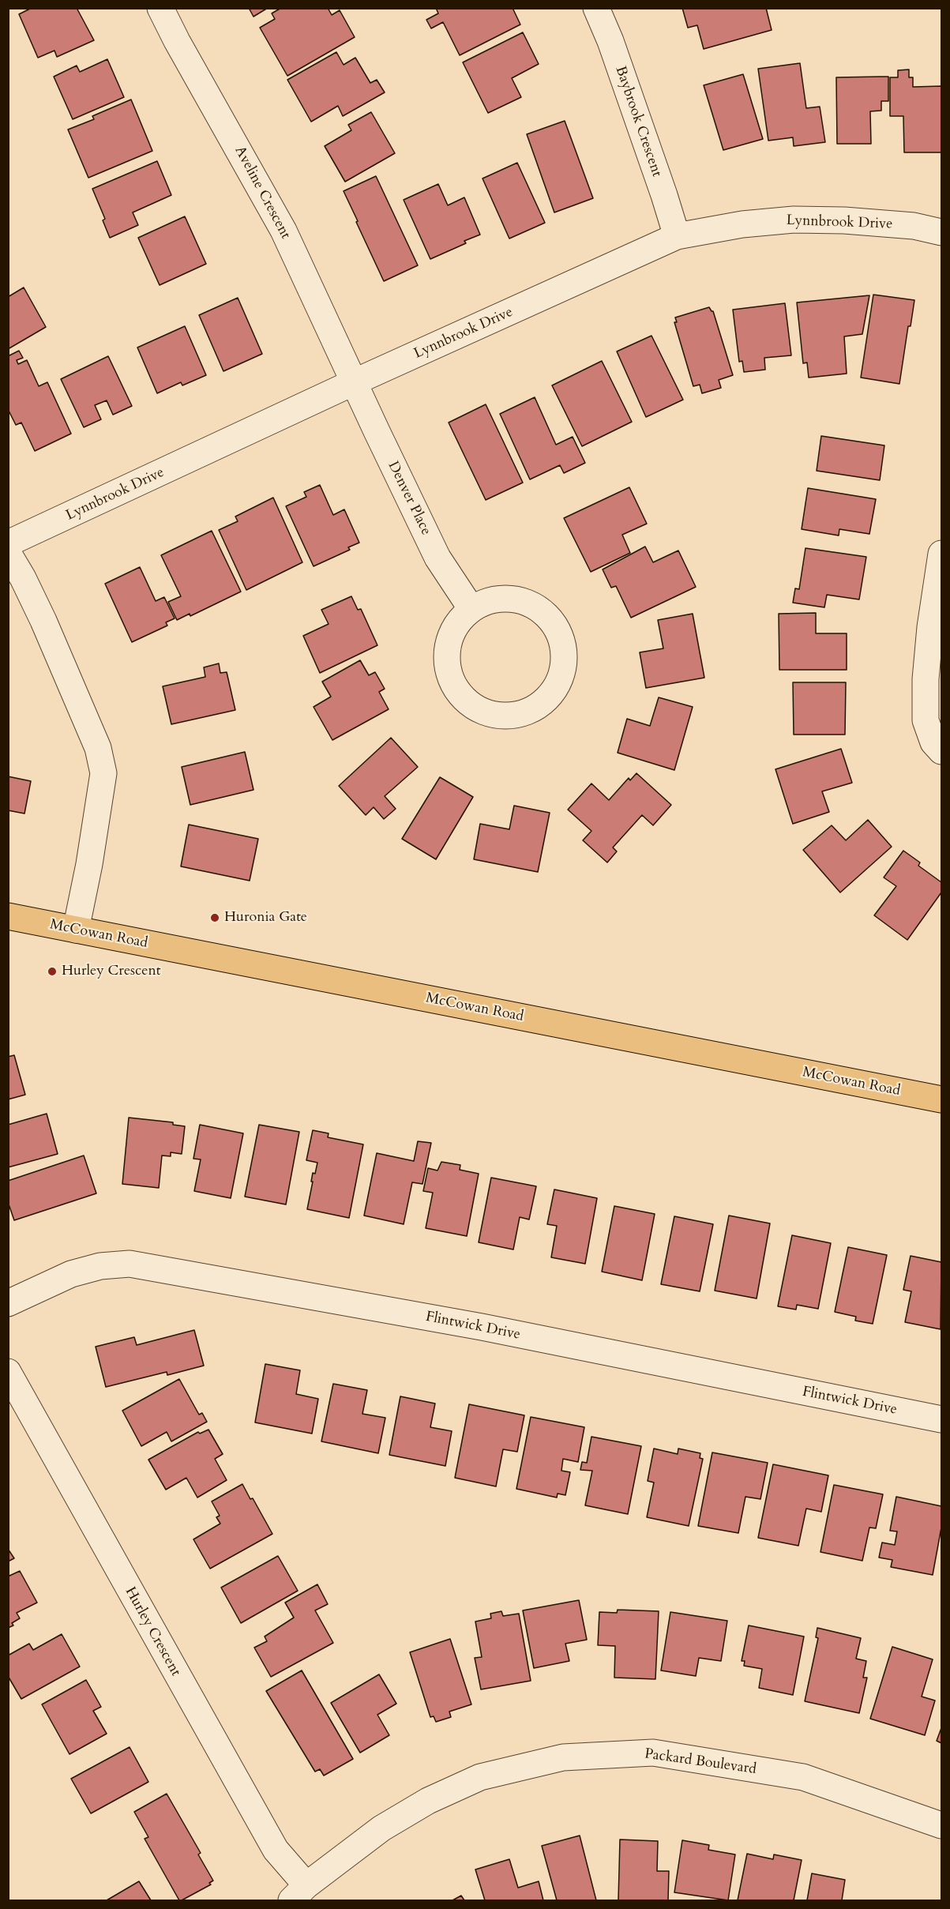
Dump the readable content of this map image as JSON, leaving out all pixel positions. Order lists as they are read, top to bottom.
{
  "streets": {
    "main road": ["McCowan Road"],
    "street": [
      "Baybrook Crescent",
      "Aveline Crescent",
      "Lynnbrook Drive",
      "Denver Place",
      "Flintwick Drive",
      "Hurley Crescent",
      "Packard Boulevard"
    ]
  },
  "crossings": [
    ["Baybrook Crescent", "Lynnbrook Drive"],
    ["Aveline Crescent", "Lynnbrook Drive"],
    ["Aveline Crescent", "Denver Place"],
    ["Lynnbrook Drive", "Denver Place"],
    ["Hurley Crescent", "Packard Boulevard"]
  ],
  "places": ["Huronia Gate", "Hurley Crescent"]
}
